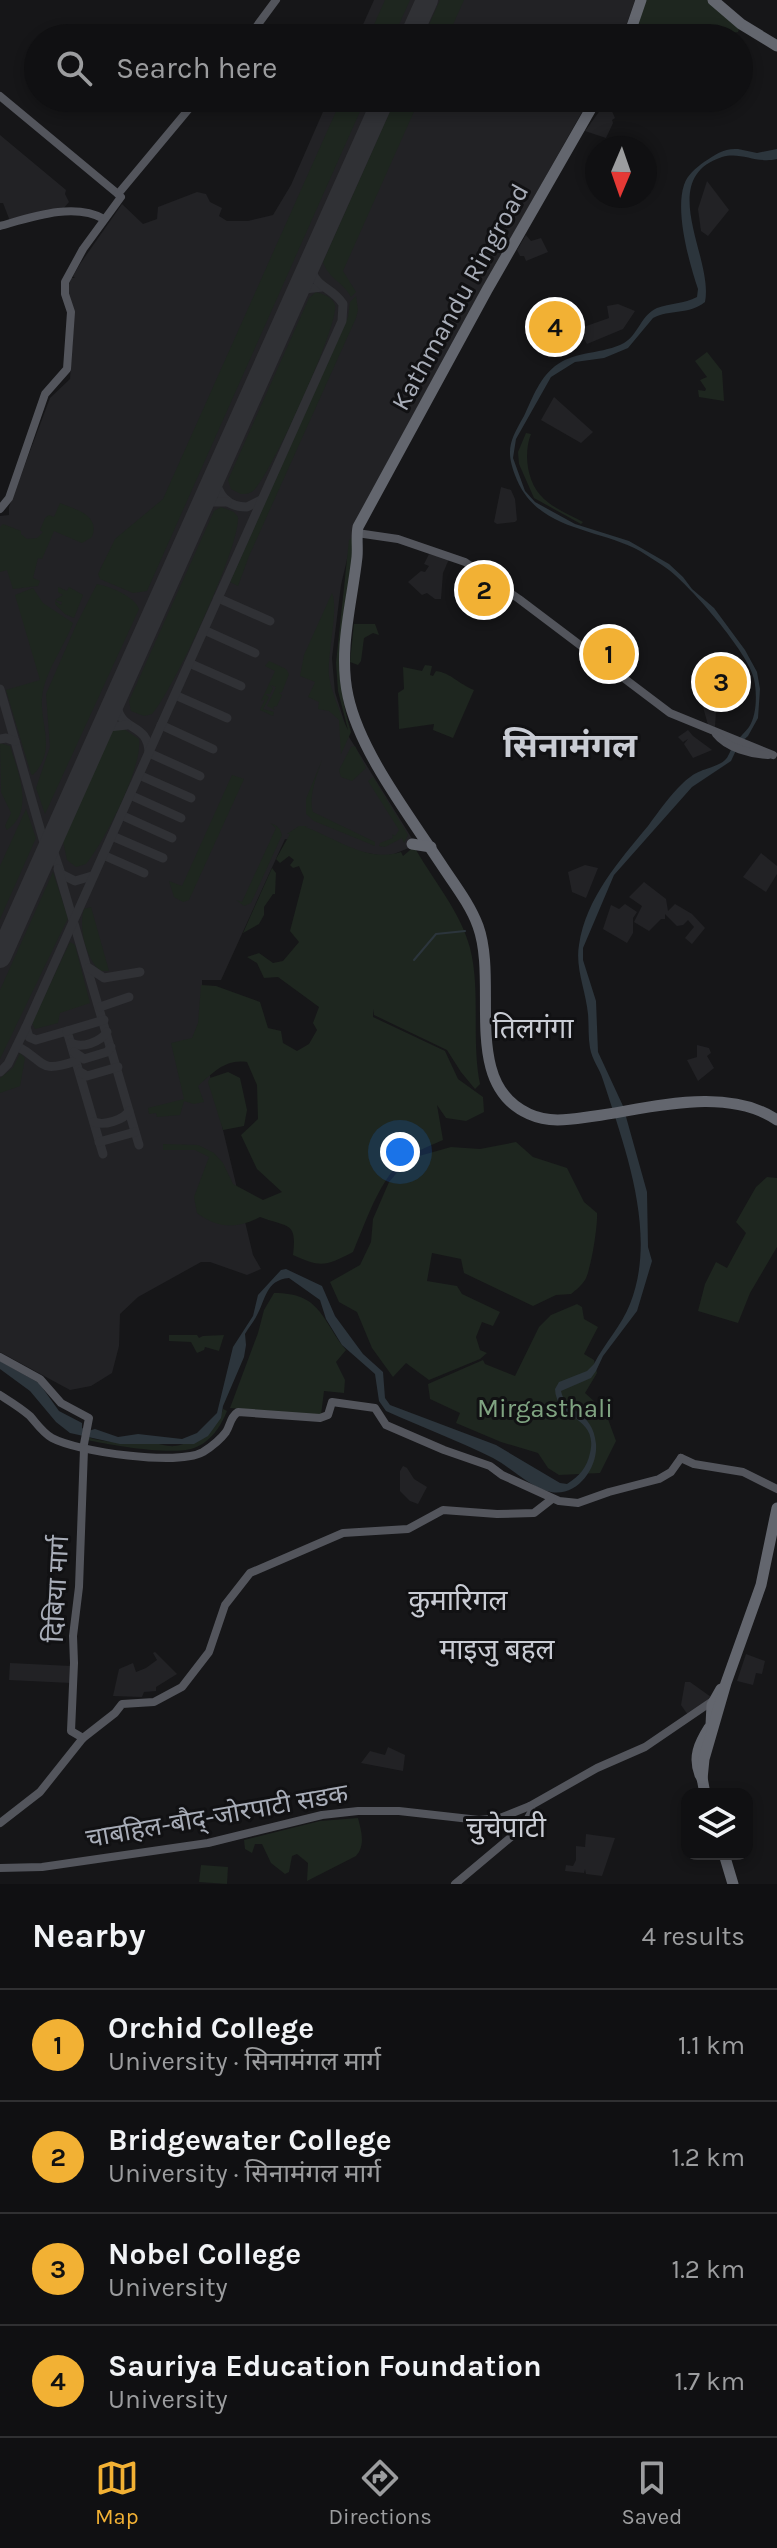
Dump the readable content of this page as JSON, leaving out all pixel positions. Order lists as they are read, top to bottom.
{
  "streets": {
    "highway": ["Kathmandu Ringroad"],
    "main road": ["दिबिया मार्ग", "चाबहिल-बौद्-जोरपाटी सडक"]
  },
  "districts": [
    "सिनामंगल",
    "तिलगंगा",
    "कुमारिगल",
    "माइजु बहल",
    "चुचेपाटी"
  ],
  "parks": ["Mirgasthali"],
  "north": "bottom",
  "page": {
    "search": "Search here",
    "pins": [
      "4",
      "2",
      "1",
      "3"
    ],
    "heading": ["Nearby", "4 results"],
    "list": [
      {
        "mark": "1",
        "name": "Orchid College",
        "note": "University · सिनामंगल मार्ग",
        "value": "1.1 km"
      },
      {
        "mark": "2",
        "name": "Bridgewater College",
        "note": "University · सिनामंगल मार्ग",
        "value": "1.2 km"
      },
      {
        "mark": "3",
        "name": "Nobel College",
        "note": "University",
        "value": "1.2 km"
      },
      {
        "mark": "4",
        "name": "Sauriya Education Foundation",
        "note": "University",
        "value": "1.7 km"
      }
    ],
    "nav": ["Map", "Directions", "Saved"]
  }
}
